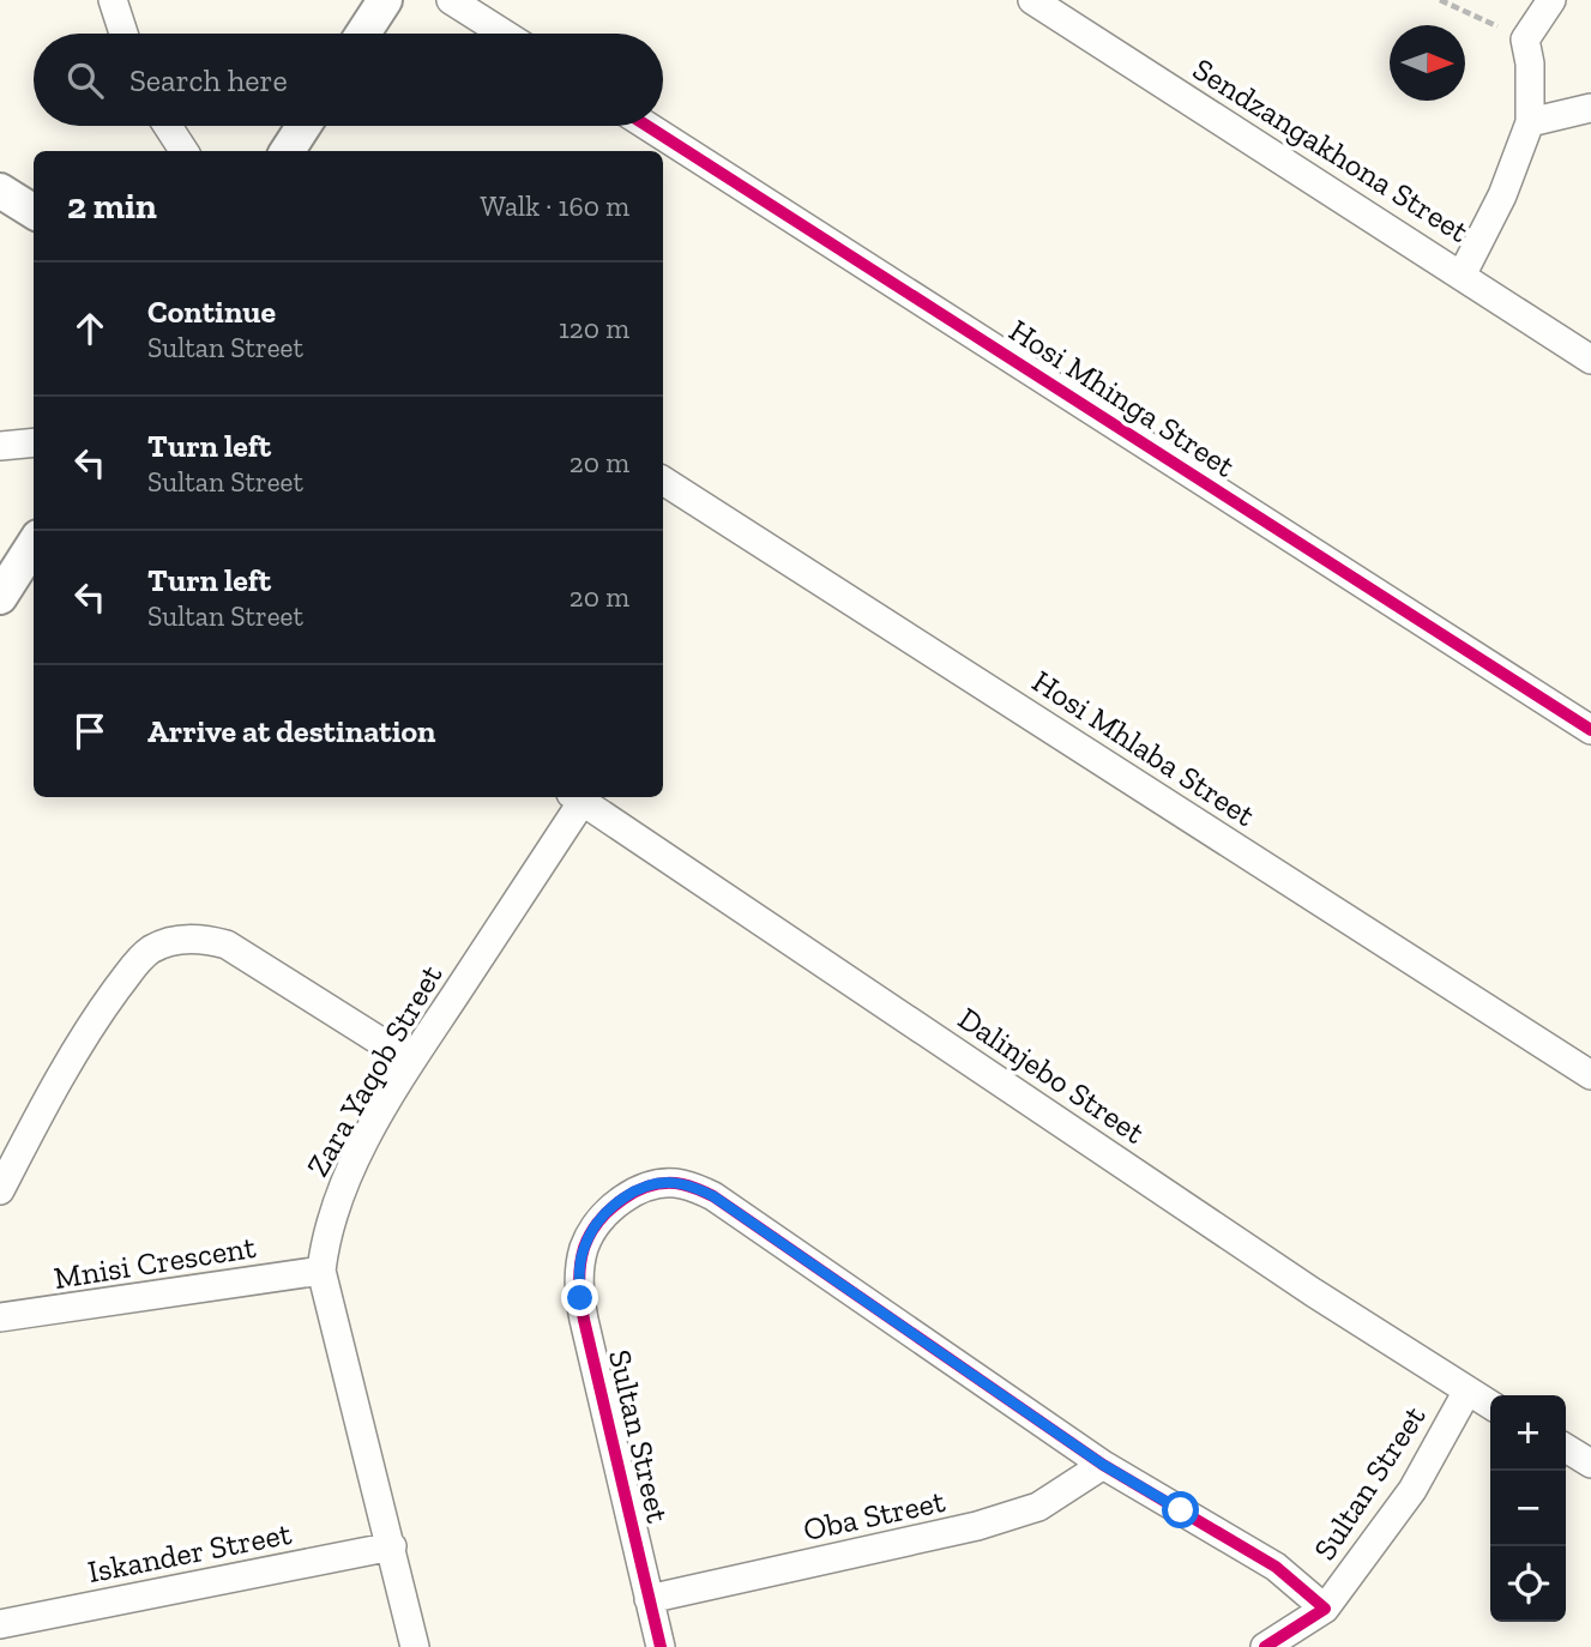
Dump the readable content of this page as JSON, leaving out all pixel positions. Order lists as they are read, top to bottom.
{
  "streets": {
    "street": [
      "Sendzangakhona Street",
      "Hosi Mhinga Street",
      "Hosi Mhlaba Street",
      "Zara Yaqob Street",
      "Dalinjebo Street",
      "Mnisi Crescent",
      "Sultan Street",
      "Oba Street",
      "Iskander Street"
    ]
  },
  "crossings": [
    ["Zara Yaqob Street", "Dalinjebo Street"],
    ["Zara Yaqob Street", "Mnisi Crescent"],
    ["Zara Yaqob Street", "Iskander Street"],
    ["Dalinjebo Street", "Sultan Street"],
    ["Sultan Street", "Oba Street"]
  ],
  "north": "right",
  "page": {
    "search": "Search here",
    "heading": ["2 min", "Walk · 160 m"],
    "list": [
      ["Continue", "Sultan Street", "120 m"],
      ["Turn left", "Sultan Street", "20 m"],
      ["Turn left", "Sultan Street", "20 m"],
      "Arrive at destination"
    ],
    "map_buttons": ["+", "−"]
  }
}
